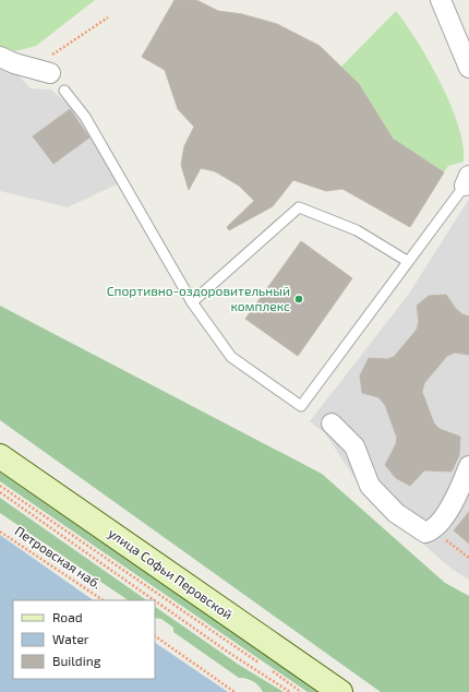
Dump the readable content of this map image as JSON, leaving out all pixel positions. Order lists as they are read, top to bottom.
{
  "streets": {
    "main road": ["улица Софьи Перовской"],
    "path": ["Петровская наб."]
  },
  "places": ["Спортивно-оздоровительный комплекс"],
  "legend": ["Road", "Water", "Building"]
}
